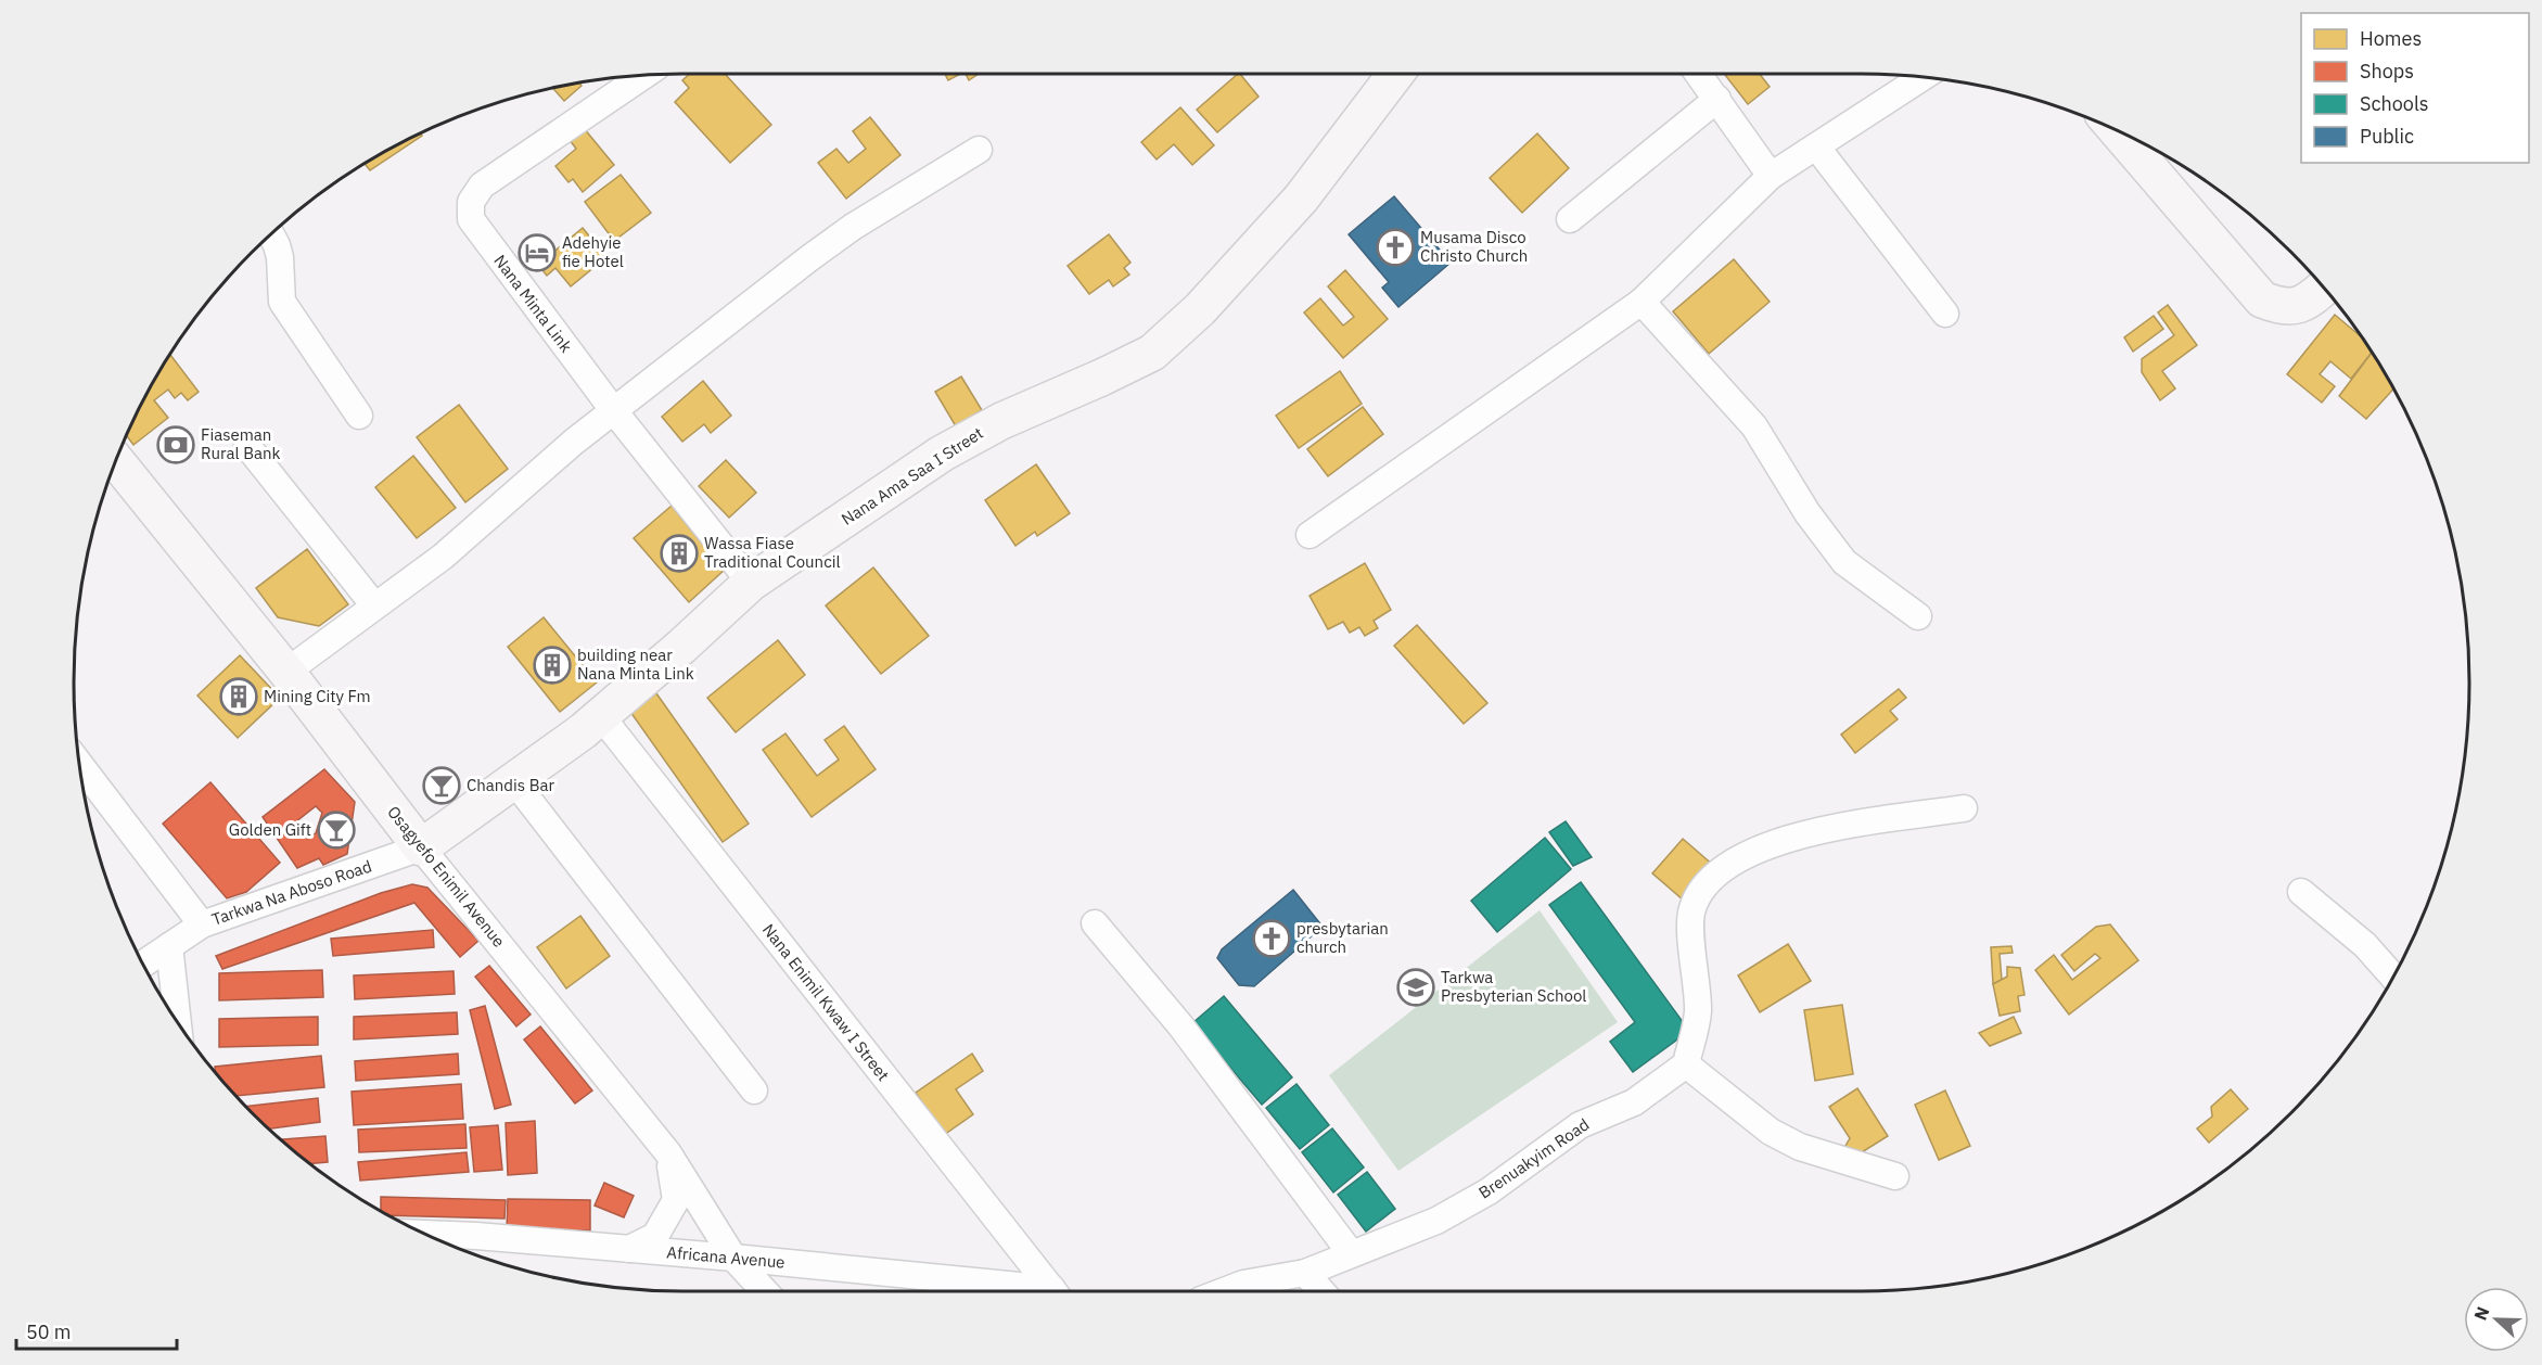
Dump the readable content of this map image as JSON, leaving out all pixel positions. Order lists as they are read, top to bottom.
{
  "streets": {
    "street": [
      "Nana Minta Link",
      "Nana Ama Saa I Street",
      "Osagyefo Enimil Avenue",
      "Tarkwa Na Aboso Road",
      "Nana Enimil Kwaw I Street",
      "Brenuakyim Road",
      "Africana Avenue"
    ]
  },
  "crossings": [
    ["Nana Minta Link", "Nana Ama Saa I Street"],
    ["Nana Ama Saa I Street", "Osagyefo Enimil Avenue"],
    ["Nana Ama Saa I Street", "Tarkwa Na Aboso Road"],
    ["Nana Ama Saa I Street", "Nana Enimil Kwaw I Street"],
    ["Osagyefo Enimil Avenue", "Tarkwa Na Aboso Road"],
    ["Osagyefo Enimil Avenue", "Africana Avenue"]
  ],
  "places": {
    "church": ["Musama Disco Christo Church", "presbytarian church"],
    "hotel": ["Adehyie fie Hotel"],
    "bank": ["Fiaseman Rural Bank"],
    "building": ["Wassa Fiase Traditional Council", "building near Nana Minta Link", "Mining City Fm"],
    "bar": ["Chandis Bar", "Golden Gift"],
    "school or university": ["Tarkwa Presbyterian School"]
  },
  "legend": [
    "Homes",
    "Shops",
    "Schools",
    "Public"
  ],
  "scale_bar": "50 m",
  "north": "left"
}
